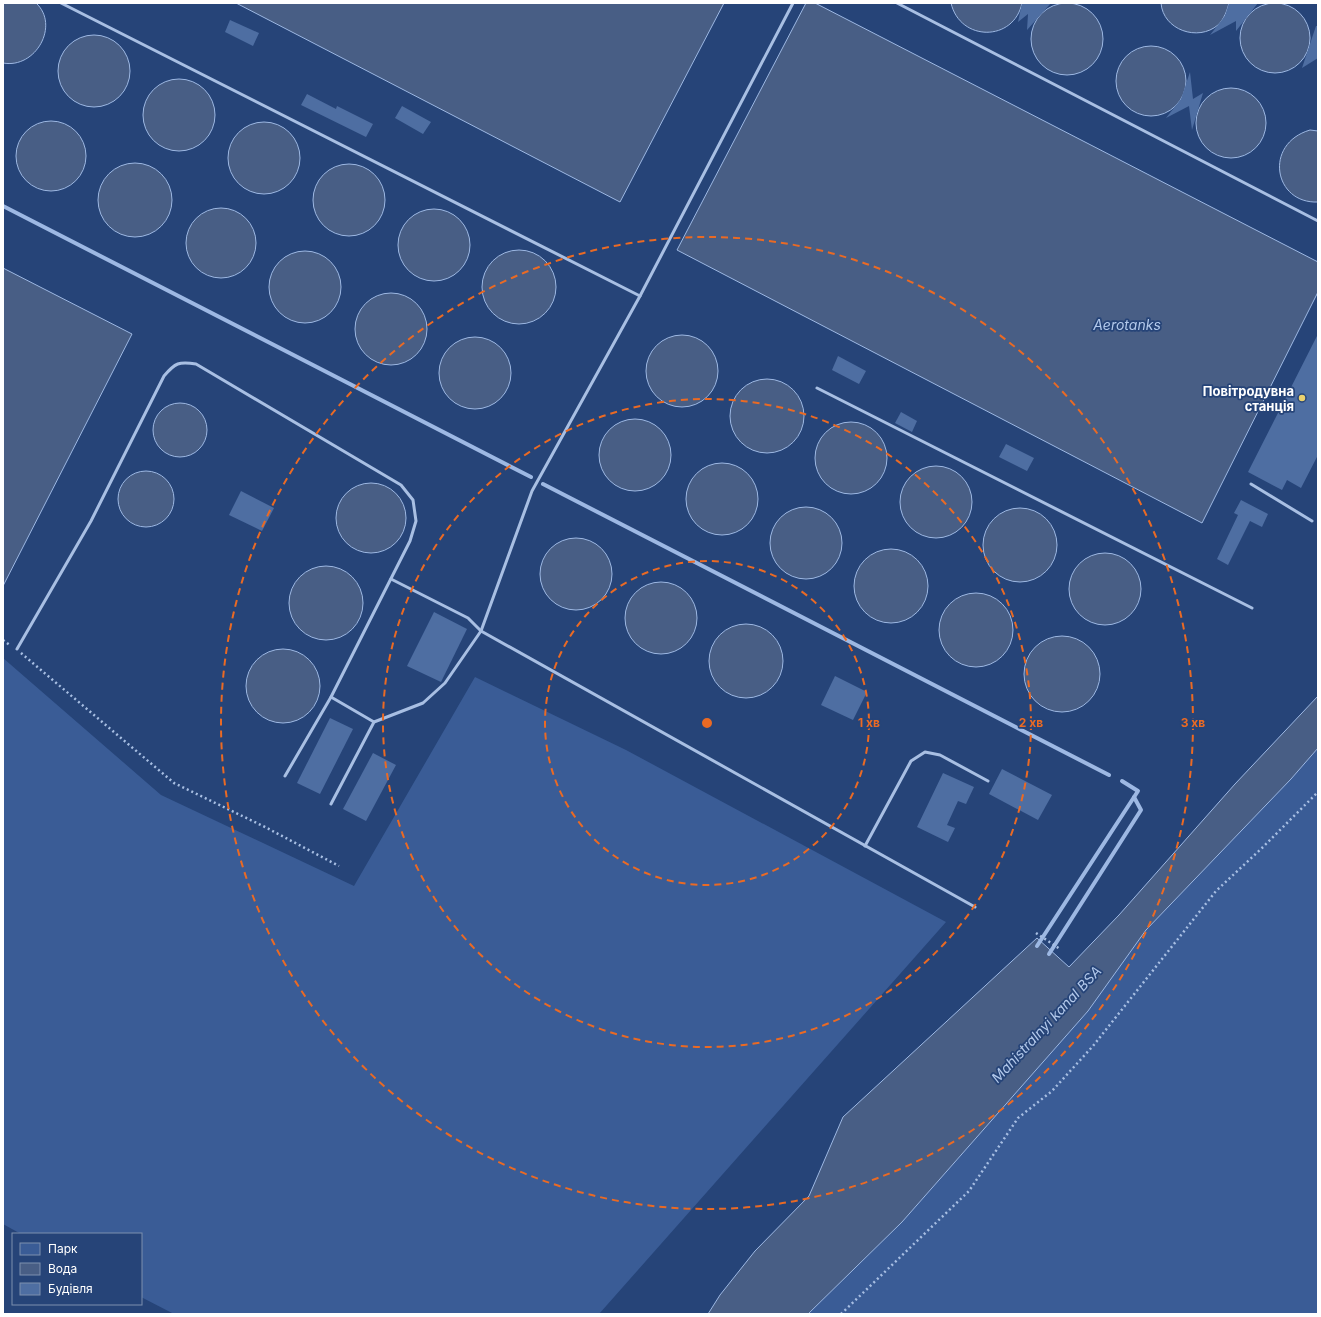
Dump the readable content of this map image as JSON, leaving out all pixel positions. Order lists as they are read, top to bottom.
{
  "water": ["Aerotanks", "Mahistralnyi kanal BSA"],
  "places": ["Повітродувна станція"],
  "legend": ["Парк", "Вода", "Будівля"],
  "rings": ["1 хв", "2 хв", "3 хв"]
}
